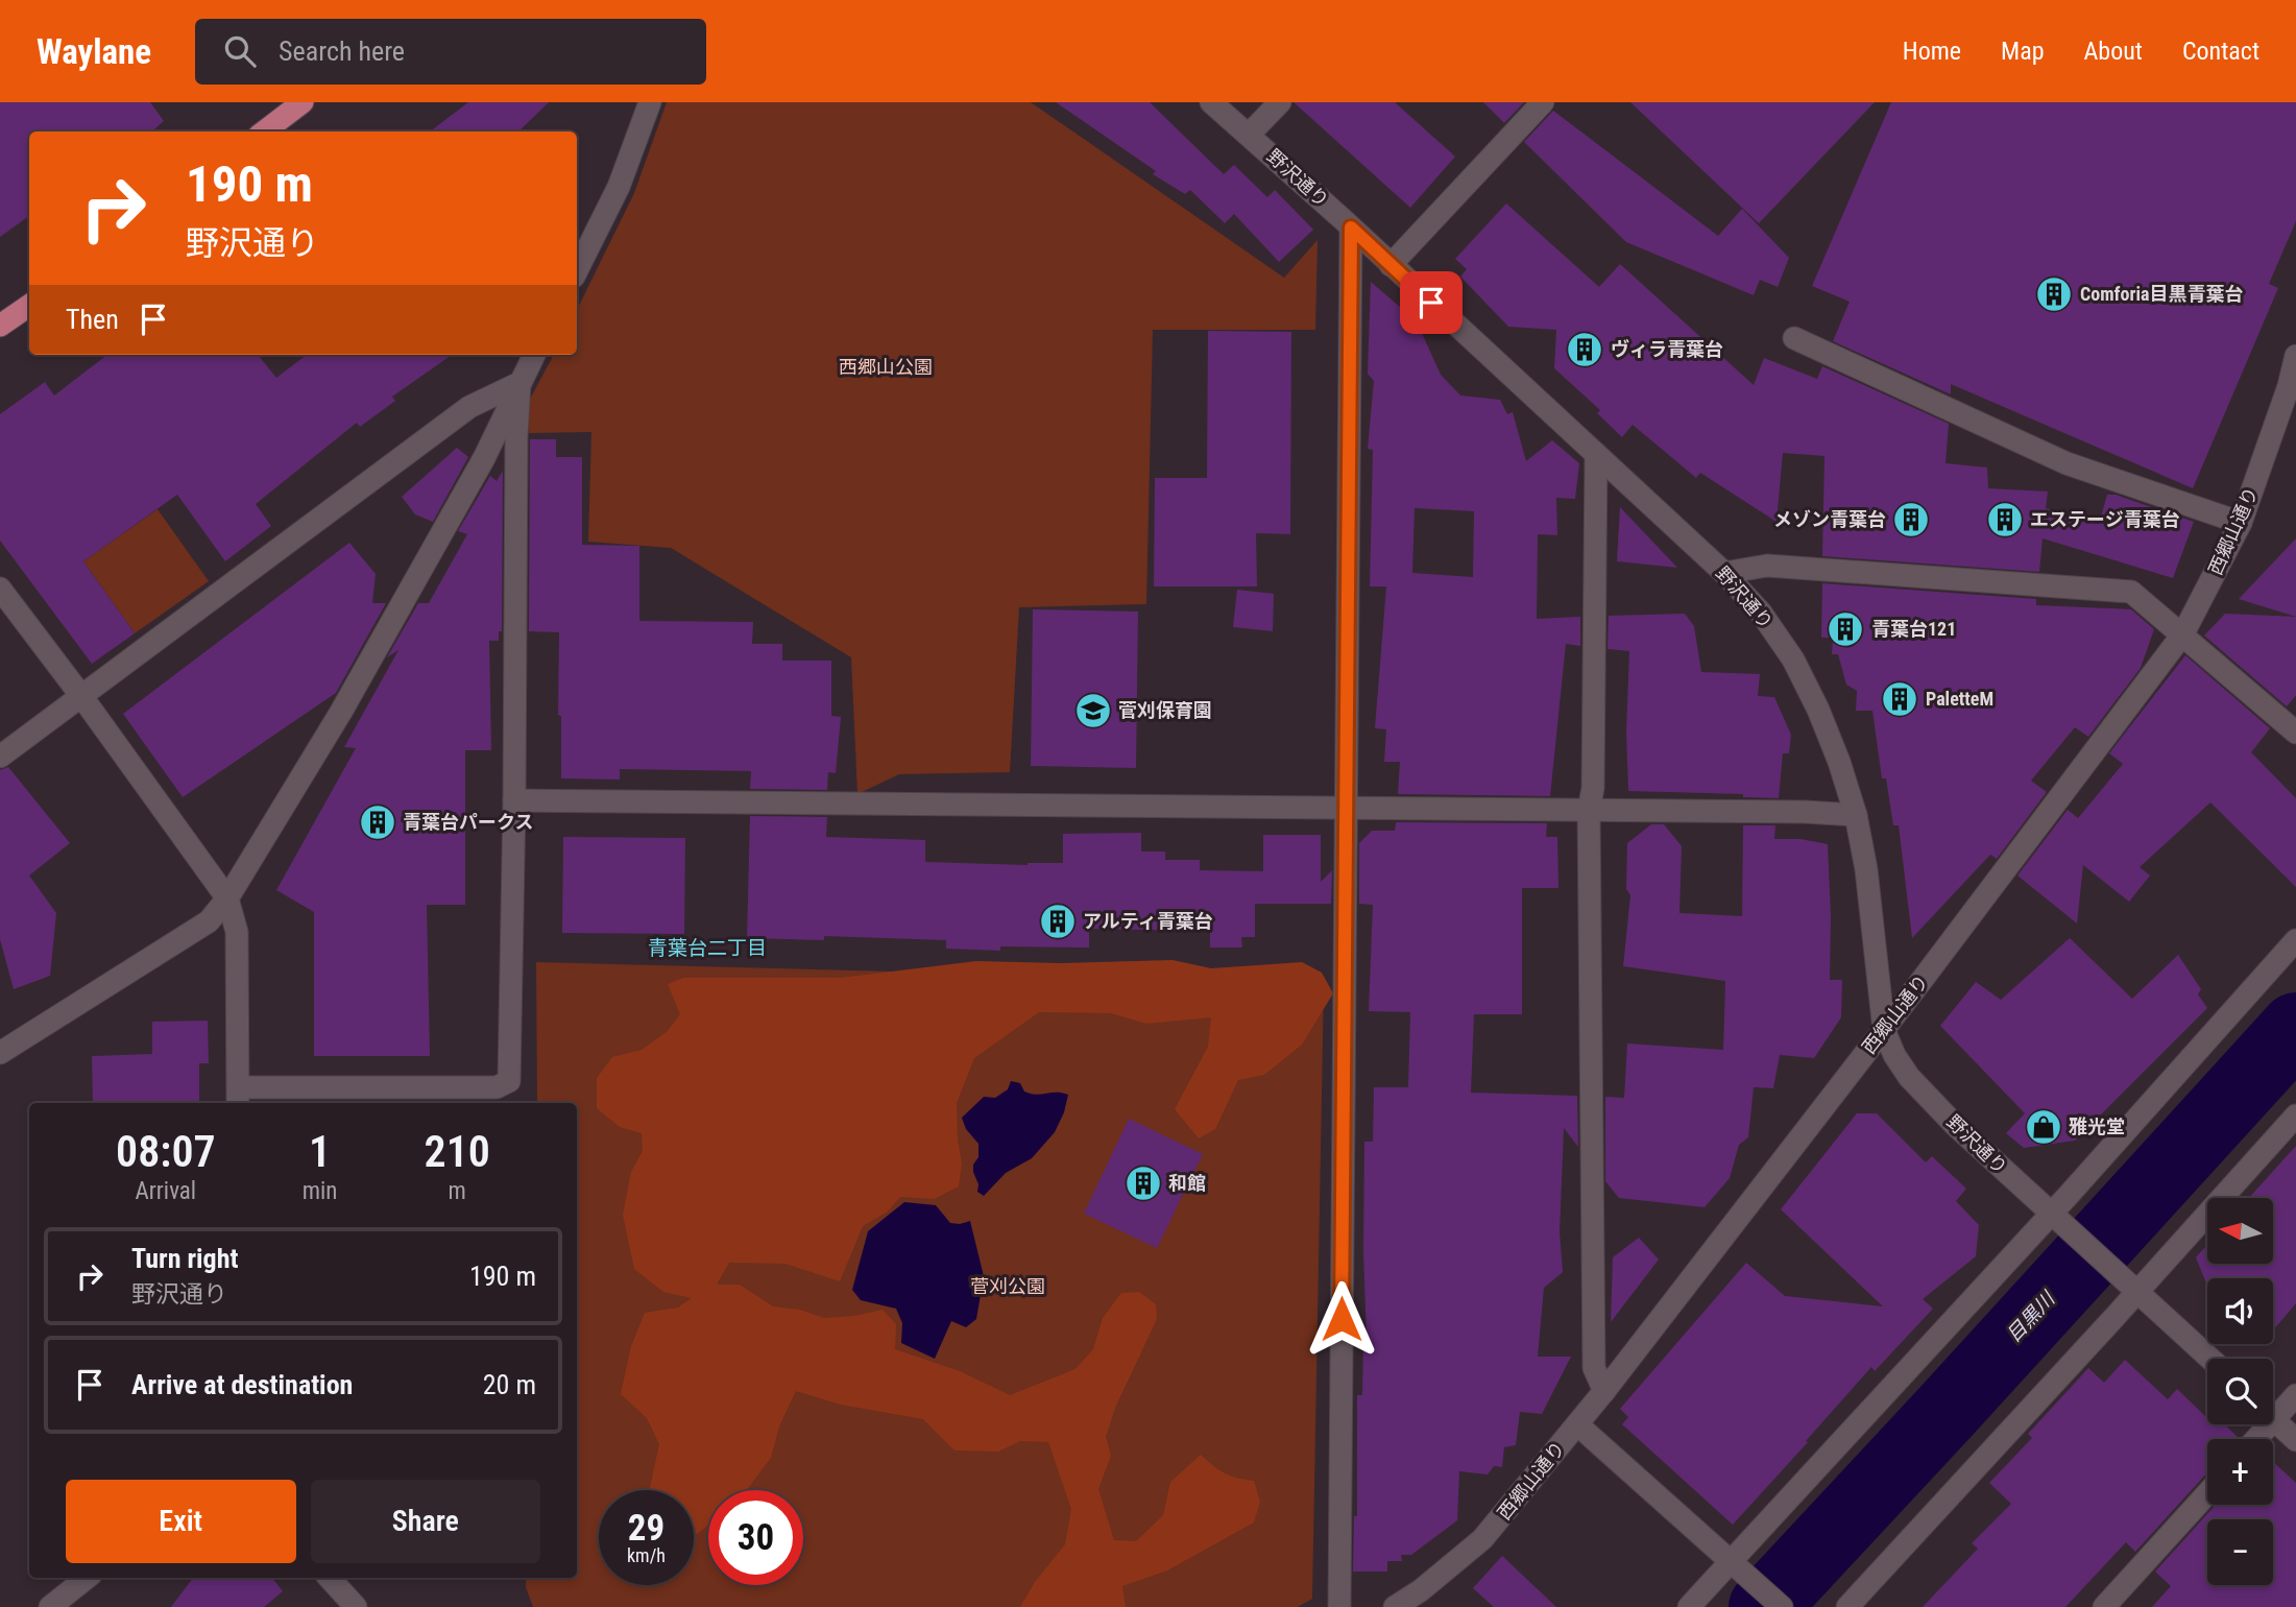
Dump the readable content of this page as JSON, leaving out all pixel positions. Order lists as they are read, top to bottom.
{
  "streets": {
    "street": ["野沢通り", "西郷山通り"]
  },
  "crossings": [
    ["野沢通り", "西郷山通り"]
  ],
  "districts": ["青葉台二丁目"],
  "water": ["目黒川"],
  "parks": ["西郷山公園", "菅刈公園"],
  "places": {
    "building": [
      "Comforia目黒青葉台",
      "ヴィラ青葉台",
      "メゾン青葉台",
      "エステージ青葉台",
      "青葉台121",
      "PaletteM",
      "青葉台パークス",
      "アルティ青葉台",
      "和館"
    ],
    "school or university": ["菅刈保育園"],
    "shop": ["雅光堂"]
  },
  "north": "left",
  "page": {
    "header": "Waylane",
    "search": "Search here",
    "nav": [
      "Home",
      "Map",
      "About",
      "Contact"
    ],
    "turn": ["190 m", "野沢通り"],
    "then": "Then",
    "eta": [
      "08:07",
      "Arrival",
      "1",
      "min",
      "210",
      "m"
    ],
    "map_buttons": ["+", "−"],
    "list": [
      {
        "name": "Turn right",
        "note": "野沢通り",
        "value": "190 m"
      },
      {
        "name": "Arrive at destination",
        "value": "20 m"
      }
    ],
    "buttons": ["Exit", "Share"],
    "speed": "29 km/h",
    "limit": "30"
  }
}
